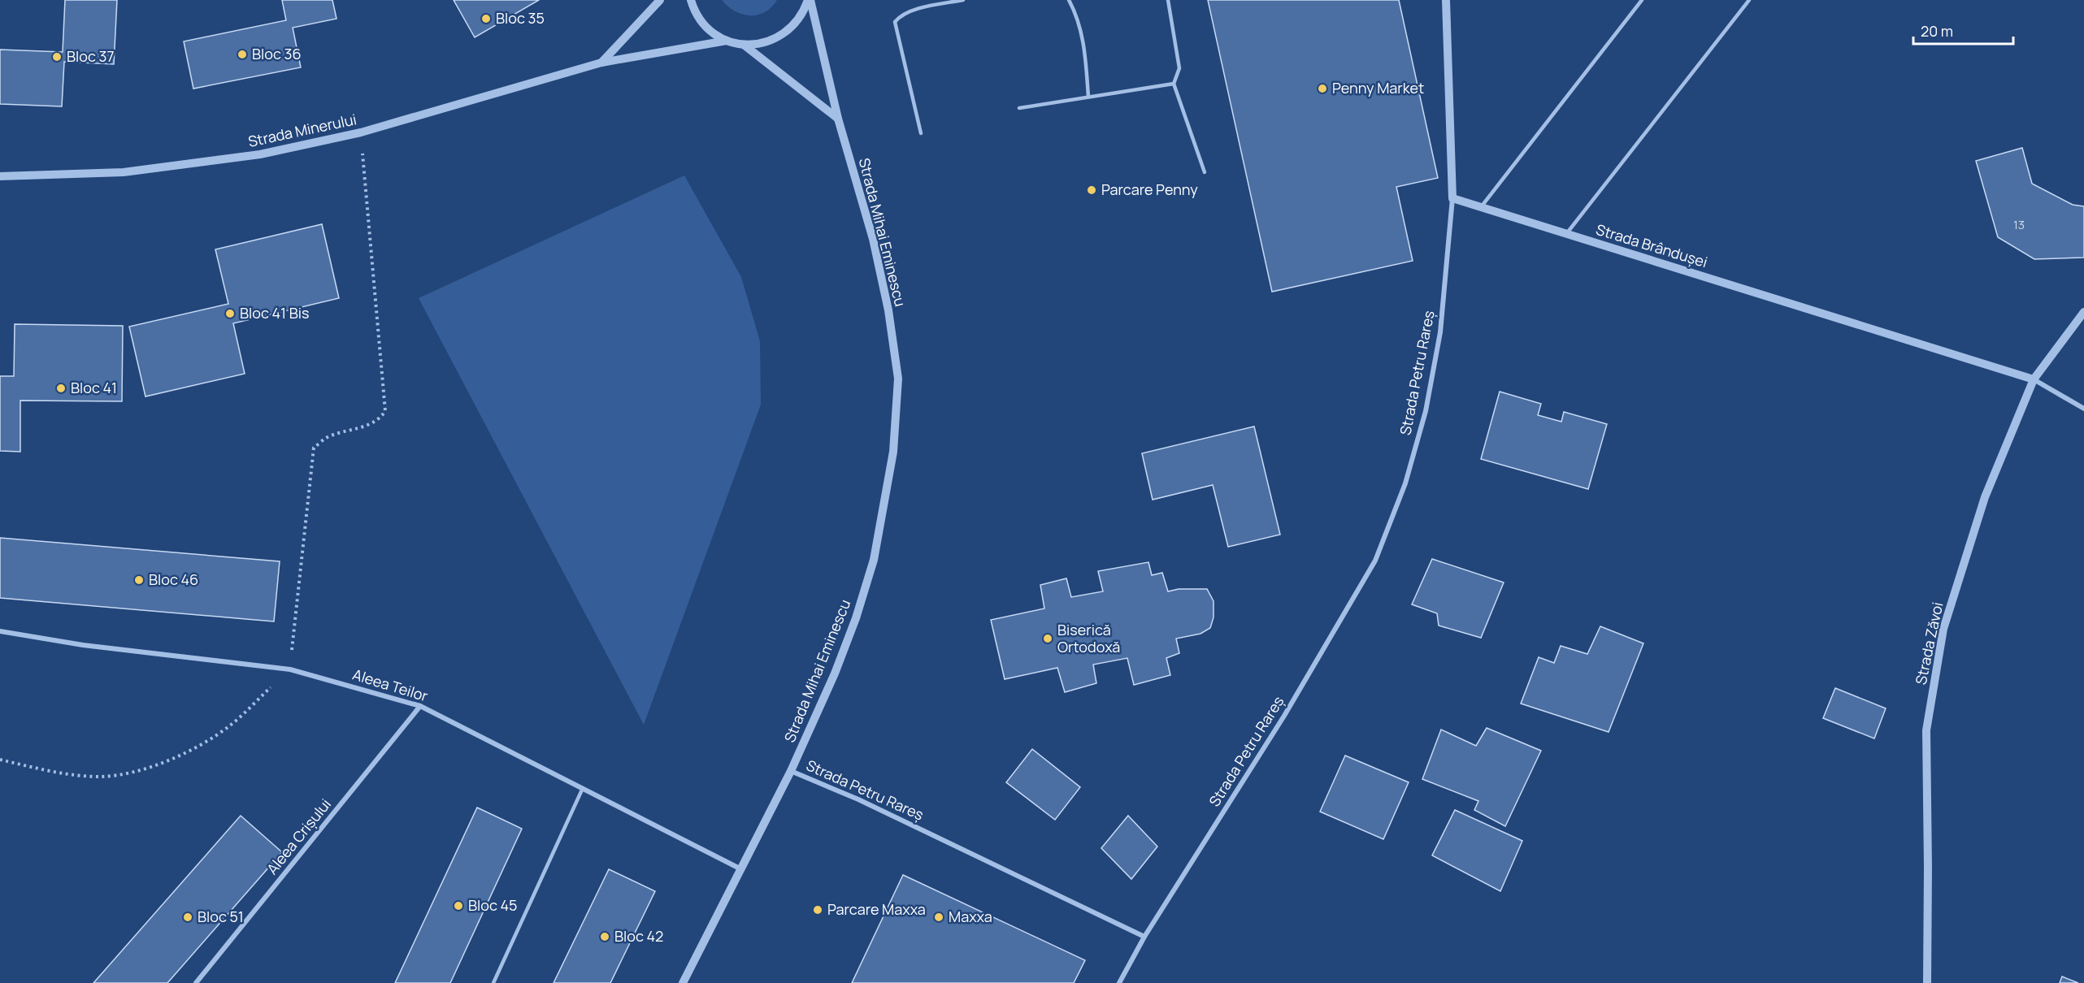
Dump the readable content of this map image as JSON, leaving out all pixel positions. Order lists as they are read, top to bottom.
{
  "streets": {
    "street": [
      "Strada Minerului",
      "Strada Mihai Eminescu",
      "Strada Brândușei",
      "Strada Petru Rareș",
      "Strada Zăvoi",
      "Aleea Teilor",
      "Aleea Crișului"
    ]
  },
  "crossings": [
    ["Strada Minerului", "Strada Mihai Eminescu"],
    ["Strada Mihai Eminescu", "Strada Petru Rareș"],
    ["Strada Mihai Eminescu", "Aleea Teilor"],
    ["Strada Brândușei", "Strada Petru Rareș"],
    ["Strada Brândușei", "Strada Zăvoi"],
    ["Aleea Teilor", "Aleea Crișului"]
  ],
  "places": [
    "Bloc 35",
    "Bloc 36",
    "Bloc 37",
    "Penny Market",
    "Parcare Penny",
    "Bloc 41 Bis",
    "Bloc 41",
    "Bloc 46",
    "Biserică Ortodoxă",
    "Bloc 45",
    "Parcare Maxxa",
    "Bloc 51",
    "Maxxa",
    "Bloc 42"
  ],
  "house_numbers": ["13"],
  "scale_bar": "20 m"
}
